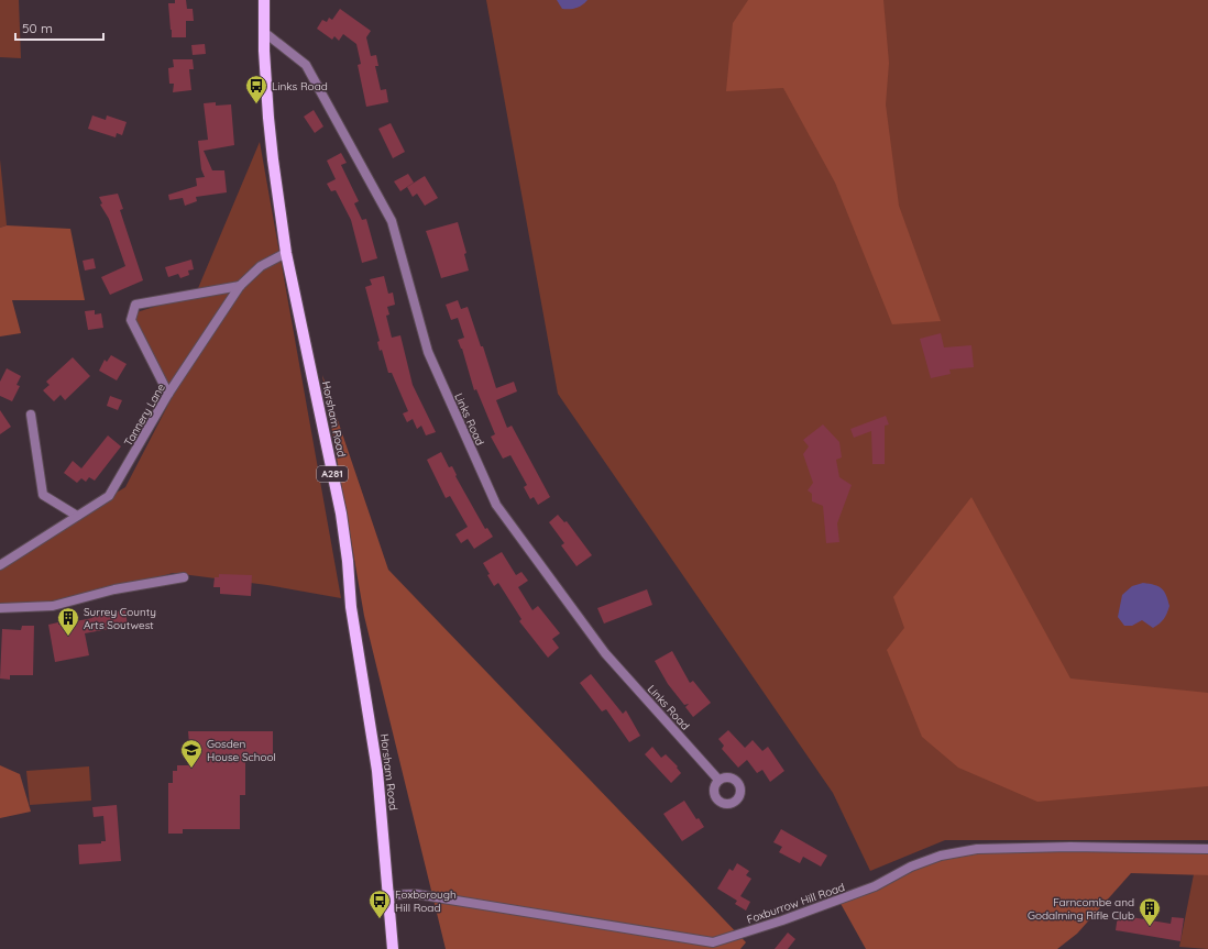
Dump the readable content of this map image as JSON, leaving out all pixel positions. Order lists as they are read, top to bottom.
{
  "streets": {
    "main road": ["Horsham Road", "A281"],
    "street": ["Tannery Lane", "Links Road", "Foxburrow Hill Road"]
  },
  "crossings": [
    ["Tannery Lane", "Horsham Road"],
    ["Horsham Road", "Links Road"],
    ["Horsham Road", "Foxburrow Hill Road"]
  ],
  "places": {
    "bus stop": ["Links Road", "Foxborough Hill Road"],
    "building": ["Surrey County Arts Soutwest", "Farncombe and Godalming Rifle Club"],
    "school or university": ["Gosden House School"]
  },
  "scale_bar": "50 m"
}
